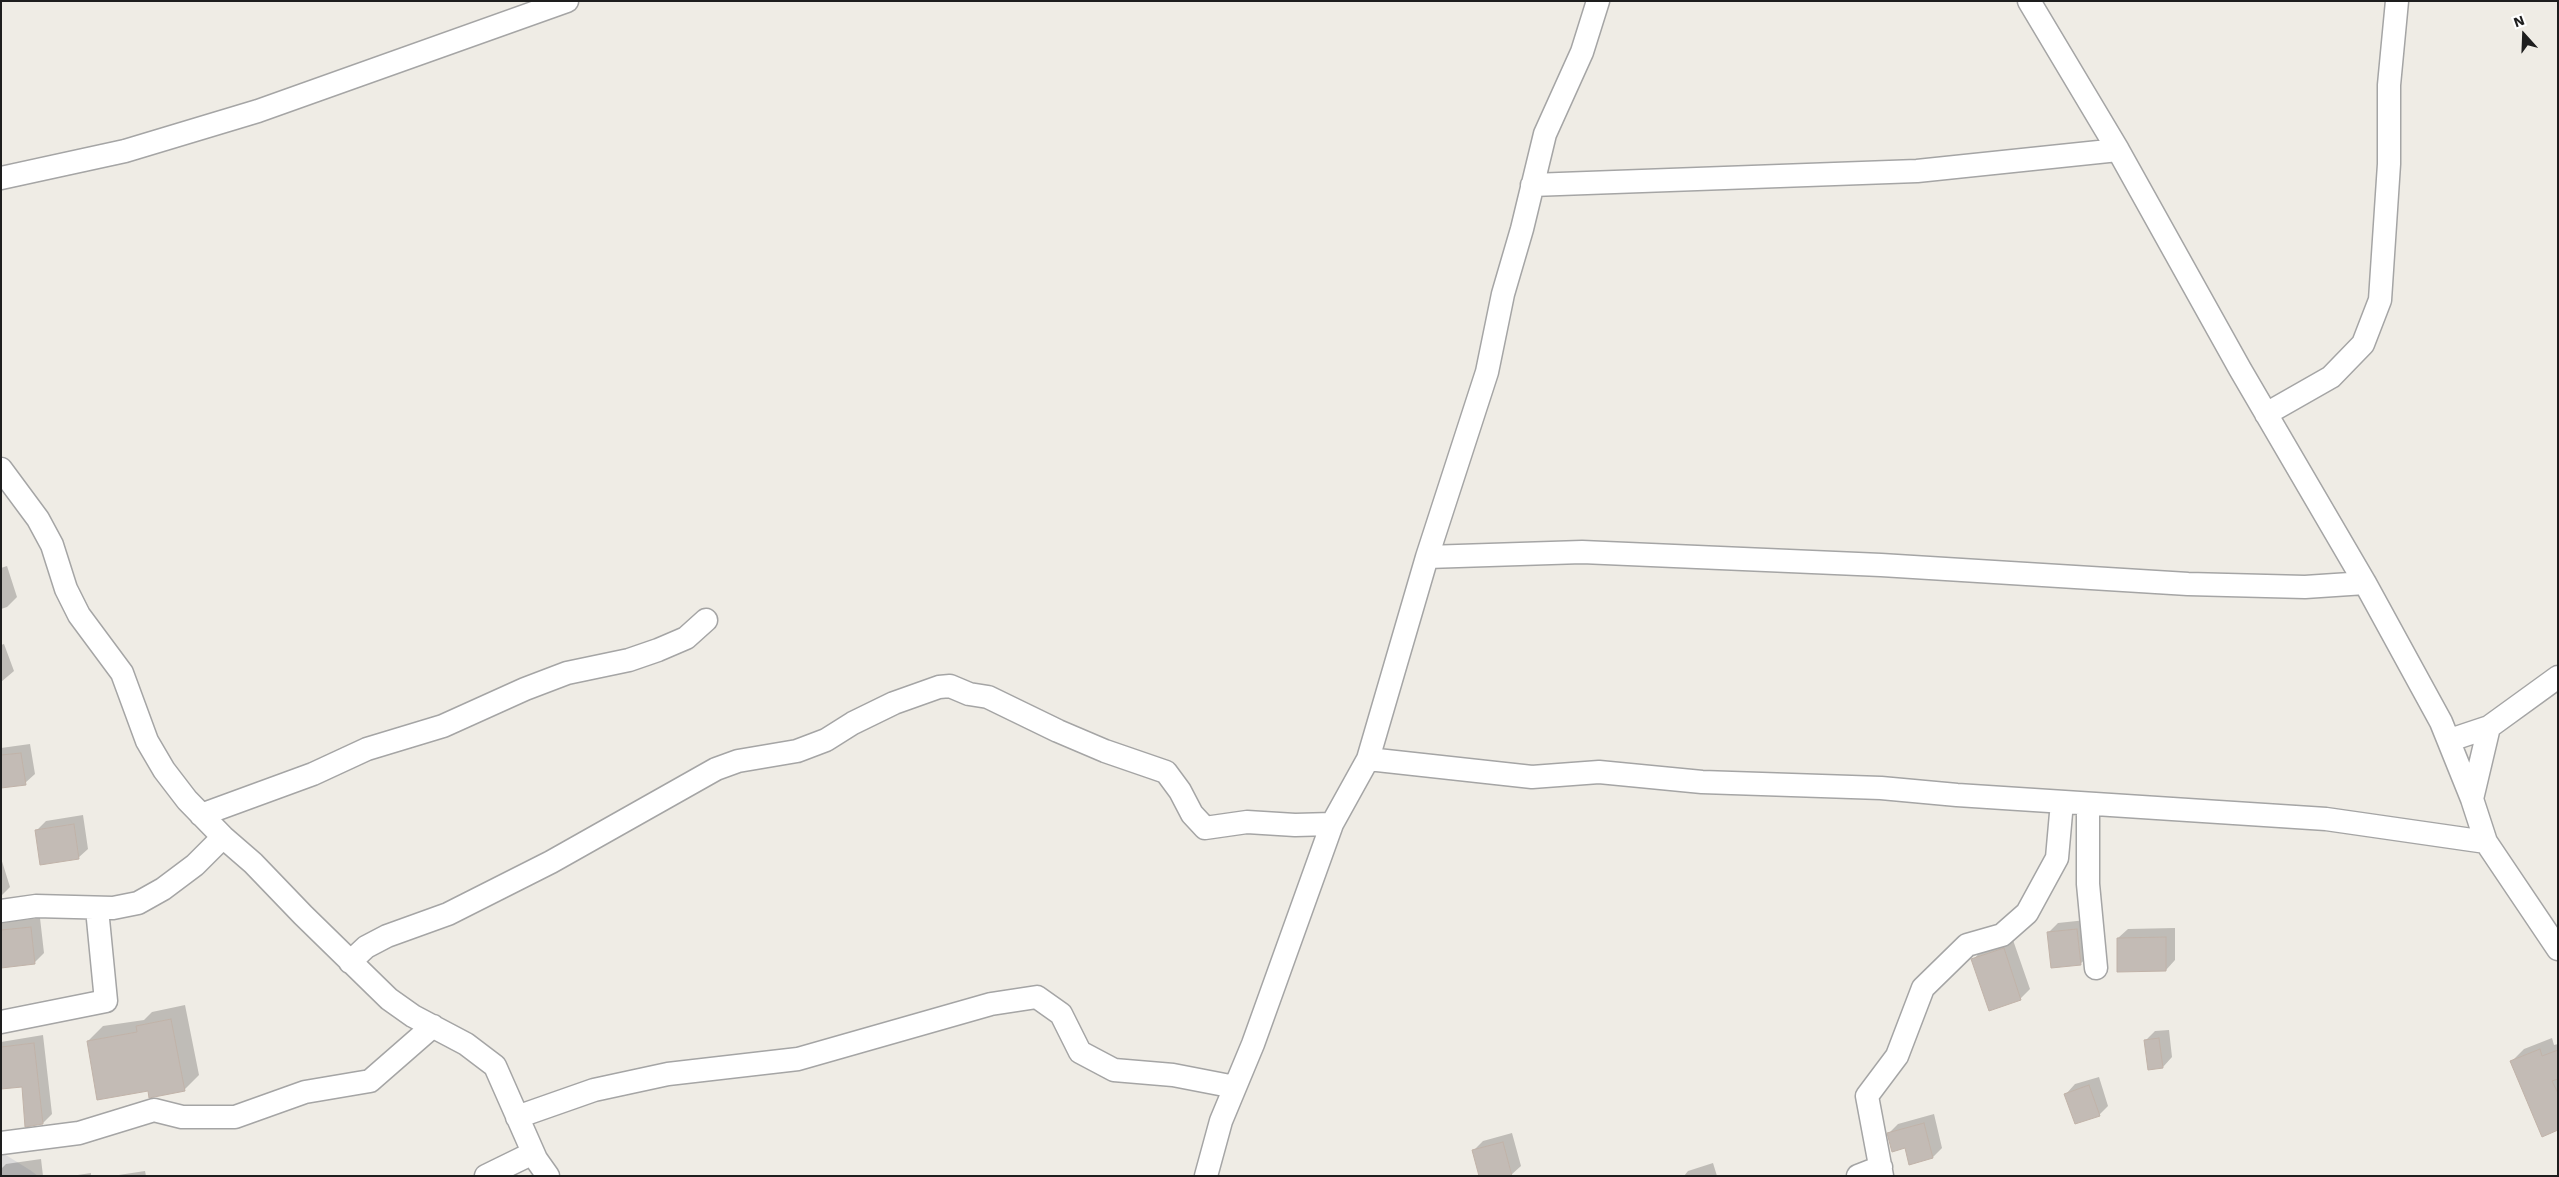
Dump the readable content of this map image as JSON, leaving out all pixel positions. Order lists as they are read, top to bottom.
{
  "north": "top"
}
